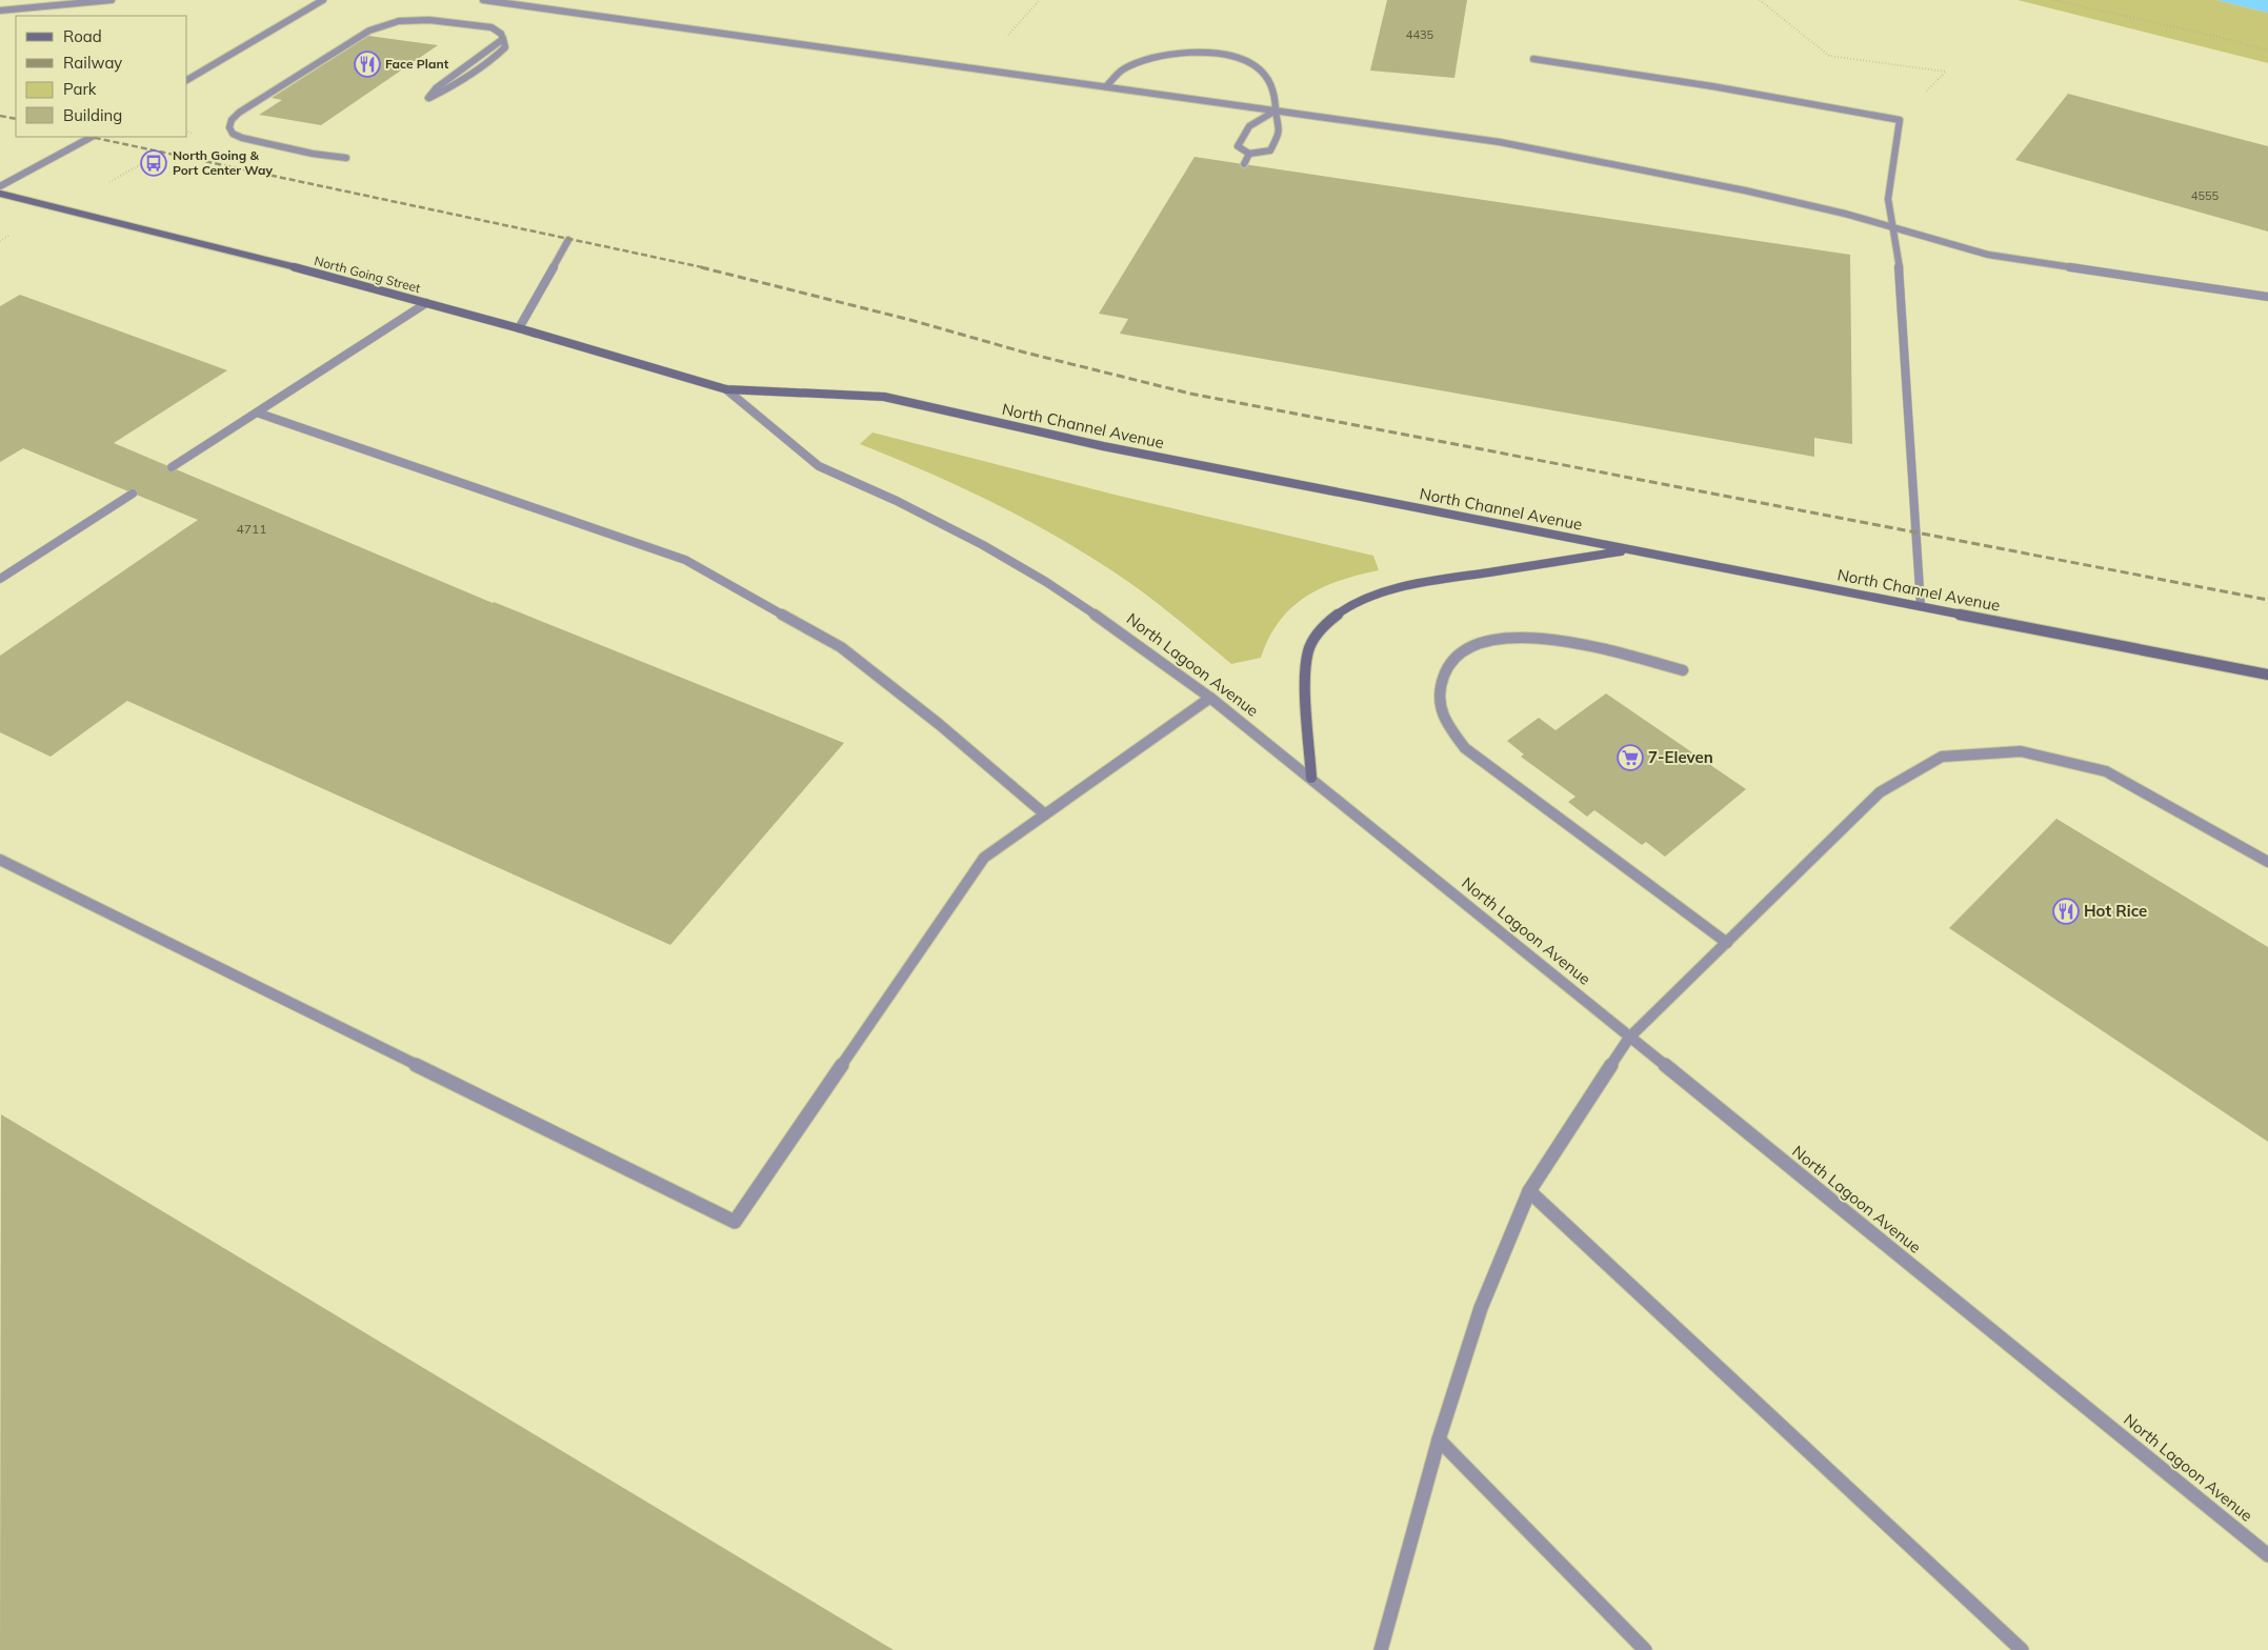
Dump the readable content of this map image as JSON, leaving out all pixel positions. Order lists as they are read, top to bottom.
{
  "streets": {
    "main road": ["North Going Street", "North Channel Avenue"],
    "street": ["North Lagoon Avenue"]
  },
  "crossings": [
    ["North Going Street", "North Channel Avenue"],
    ["North Going Street", "North Lagoon Avenue"],
    ["North Channel Avenue", "North Lagoon Avenue"]
  ],
  "places": {
    "restaurant": ["Face Plant", "Hot Rice"],
    "bus stop": ["North Going & Port Center Way"],
    "supermarket": ["7-Eleven"]
  },
  "house_numbers": ["4435", "4555", "4711"],
  "legend": [
    "Road",
    "Railway",
    "Park",
    "Building"
  ]
}
